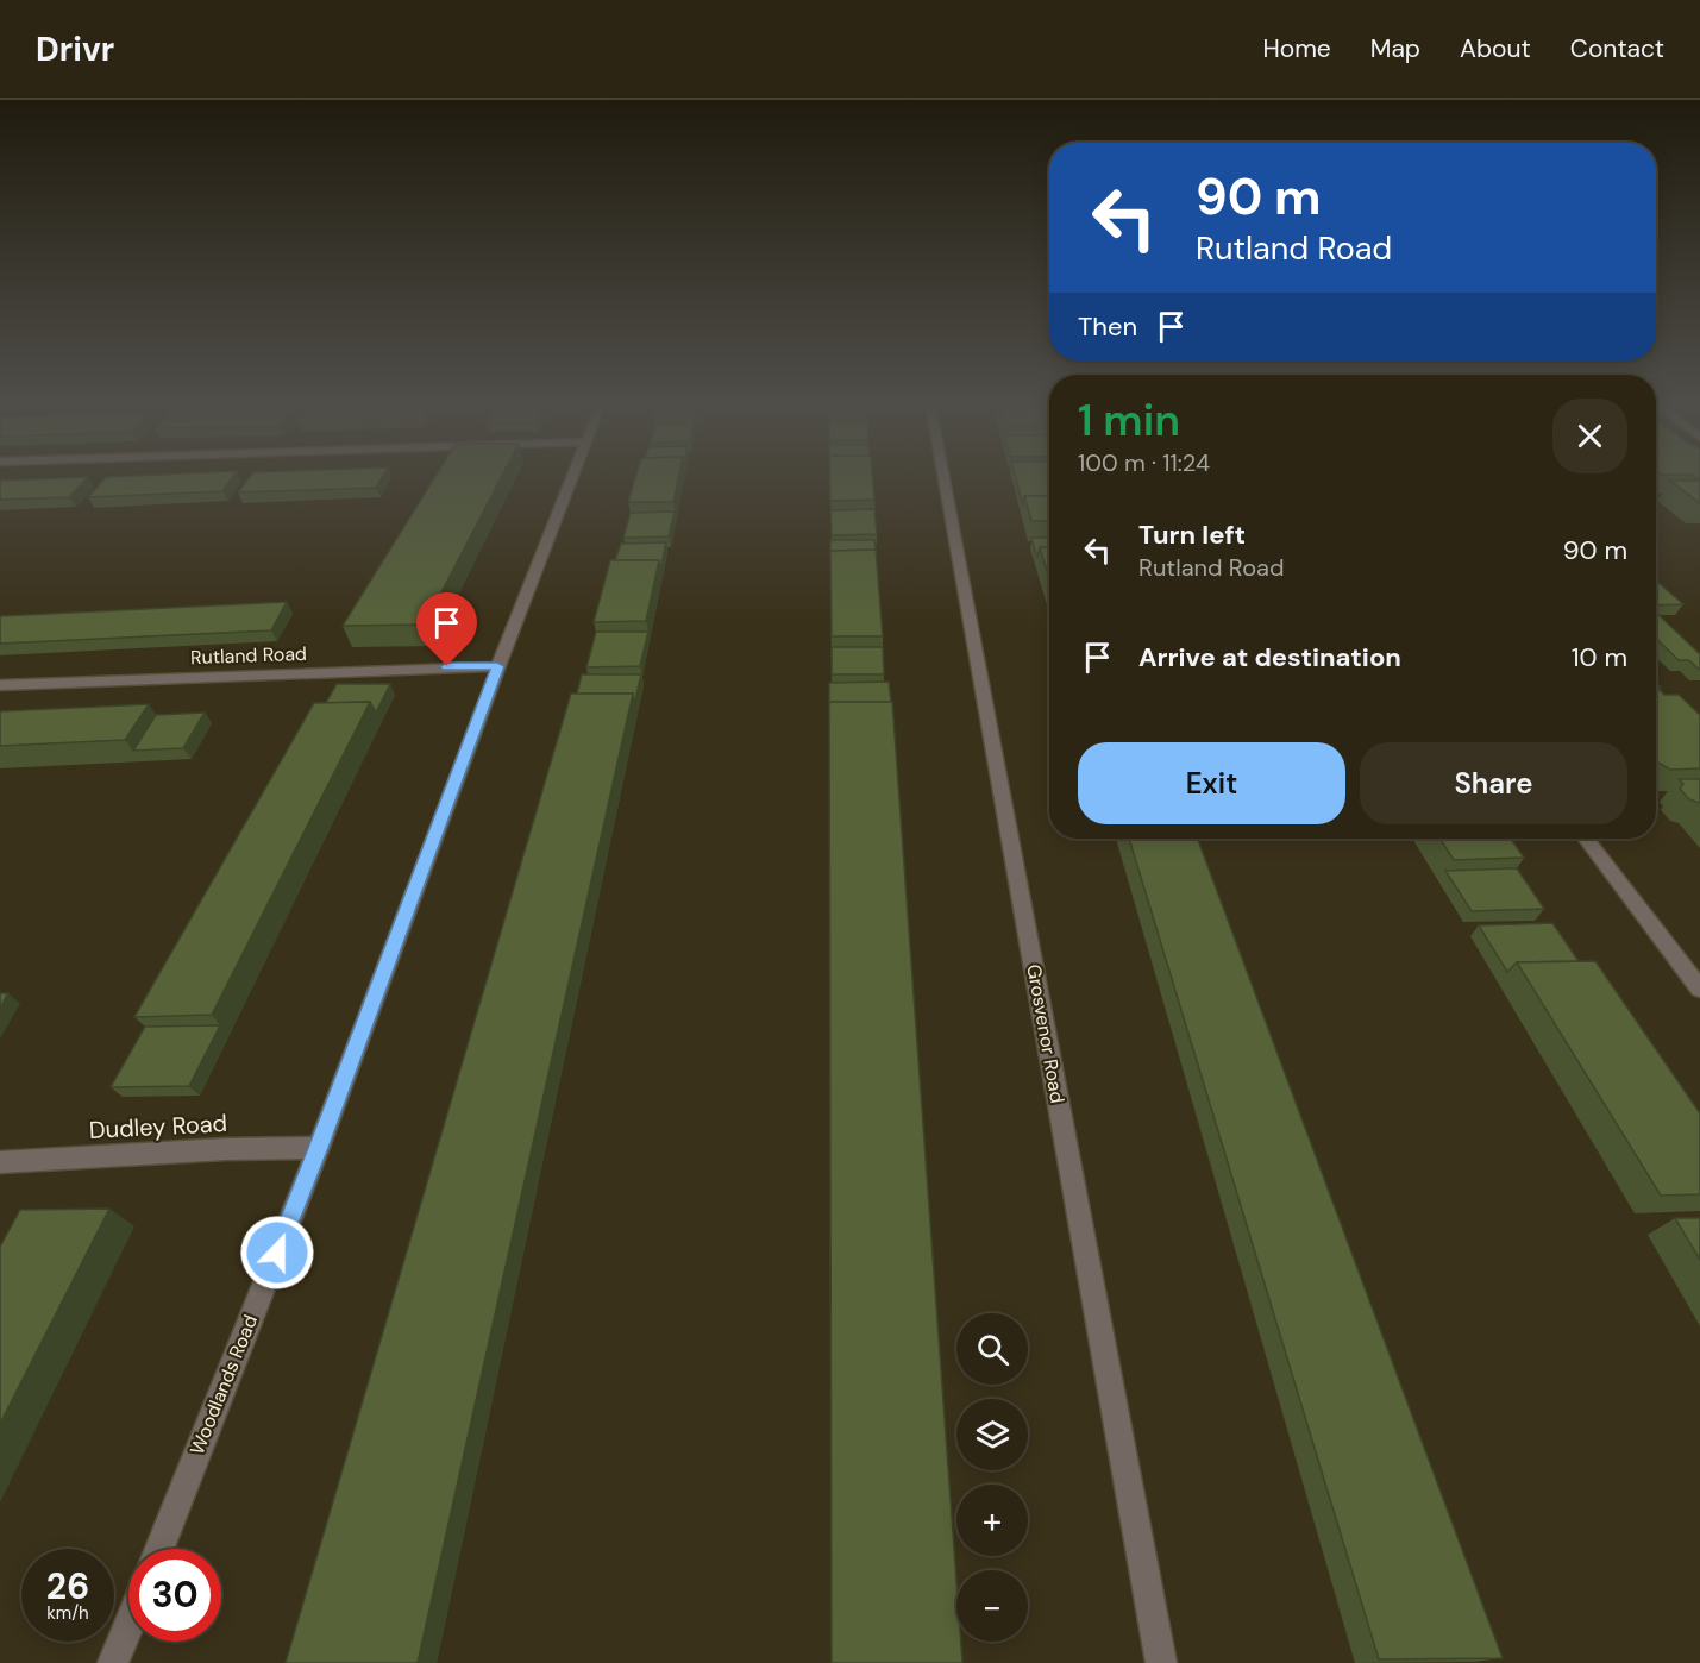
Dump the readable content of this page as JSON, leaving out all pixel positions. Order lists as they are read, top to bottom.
{
  "streets": {
    "street": [
      "Rutland Road",
      "Grosvenor Road",
      "Dudley Road",
      "Woodlands Road"
    ]
  },
  "crossings": [
    ["Rutland Road", "Woodlands Road"],
    ["Dudley Road", "Woodlands Road"]
  ],
  "page": {
    "header": "Drivr",
    "nav": [
      "Home",
      "Map",
      "About",
      "Contact"
    ],
    "turn": ["90 m", "Rutland Road"],
    "then": "Then",
    "heading": ["1 min", "100 m · 11:24"],
    "list": [
      {
        "name": "Turn left",
        "note": "Rutland Road",
        "value": "90 m"
      },
      {
        "name": "Arrive at destination",
        "value": "10 m"
      }
    ],
    "buttons": ["Exit", "Share"],
    "map_buttons": ["+", "−"],
    "speed": "26 km/h",
    "limit": "30"
  }
}
